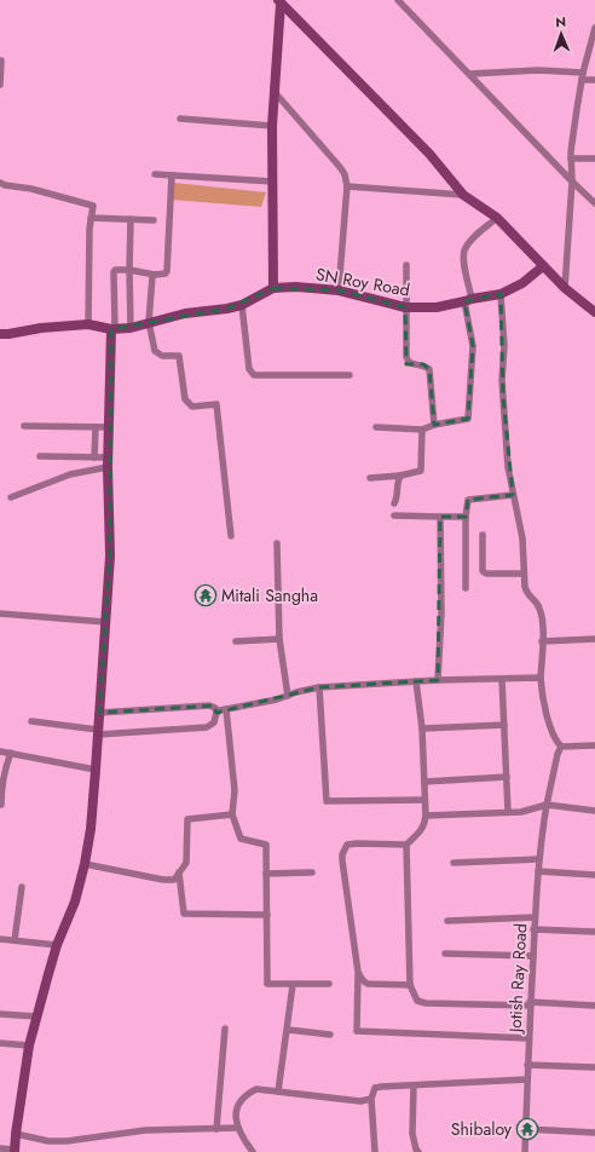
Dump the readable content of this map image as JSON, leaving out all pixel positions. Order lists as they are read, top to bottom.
{
  "streets": {
    "street": ["SN Roy Road", "Jotish Ray Road"]
  },
  "places": {
    "temple": ["Mitali Sangha", "Shibaloy"]
  },
  "north": "top"
}
